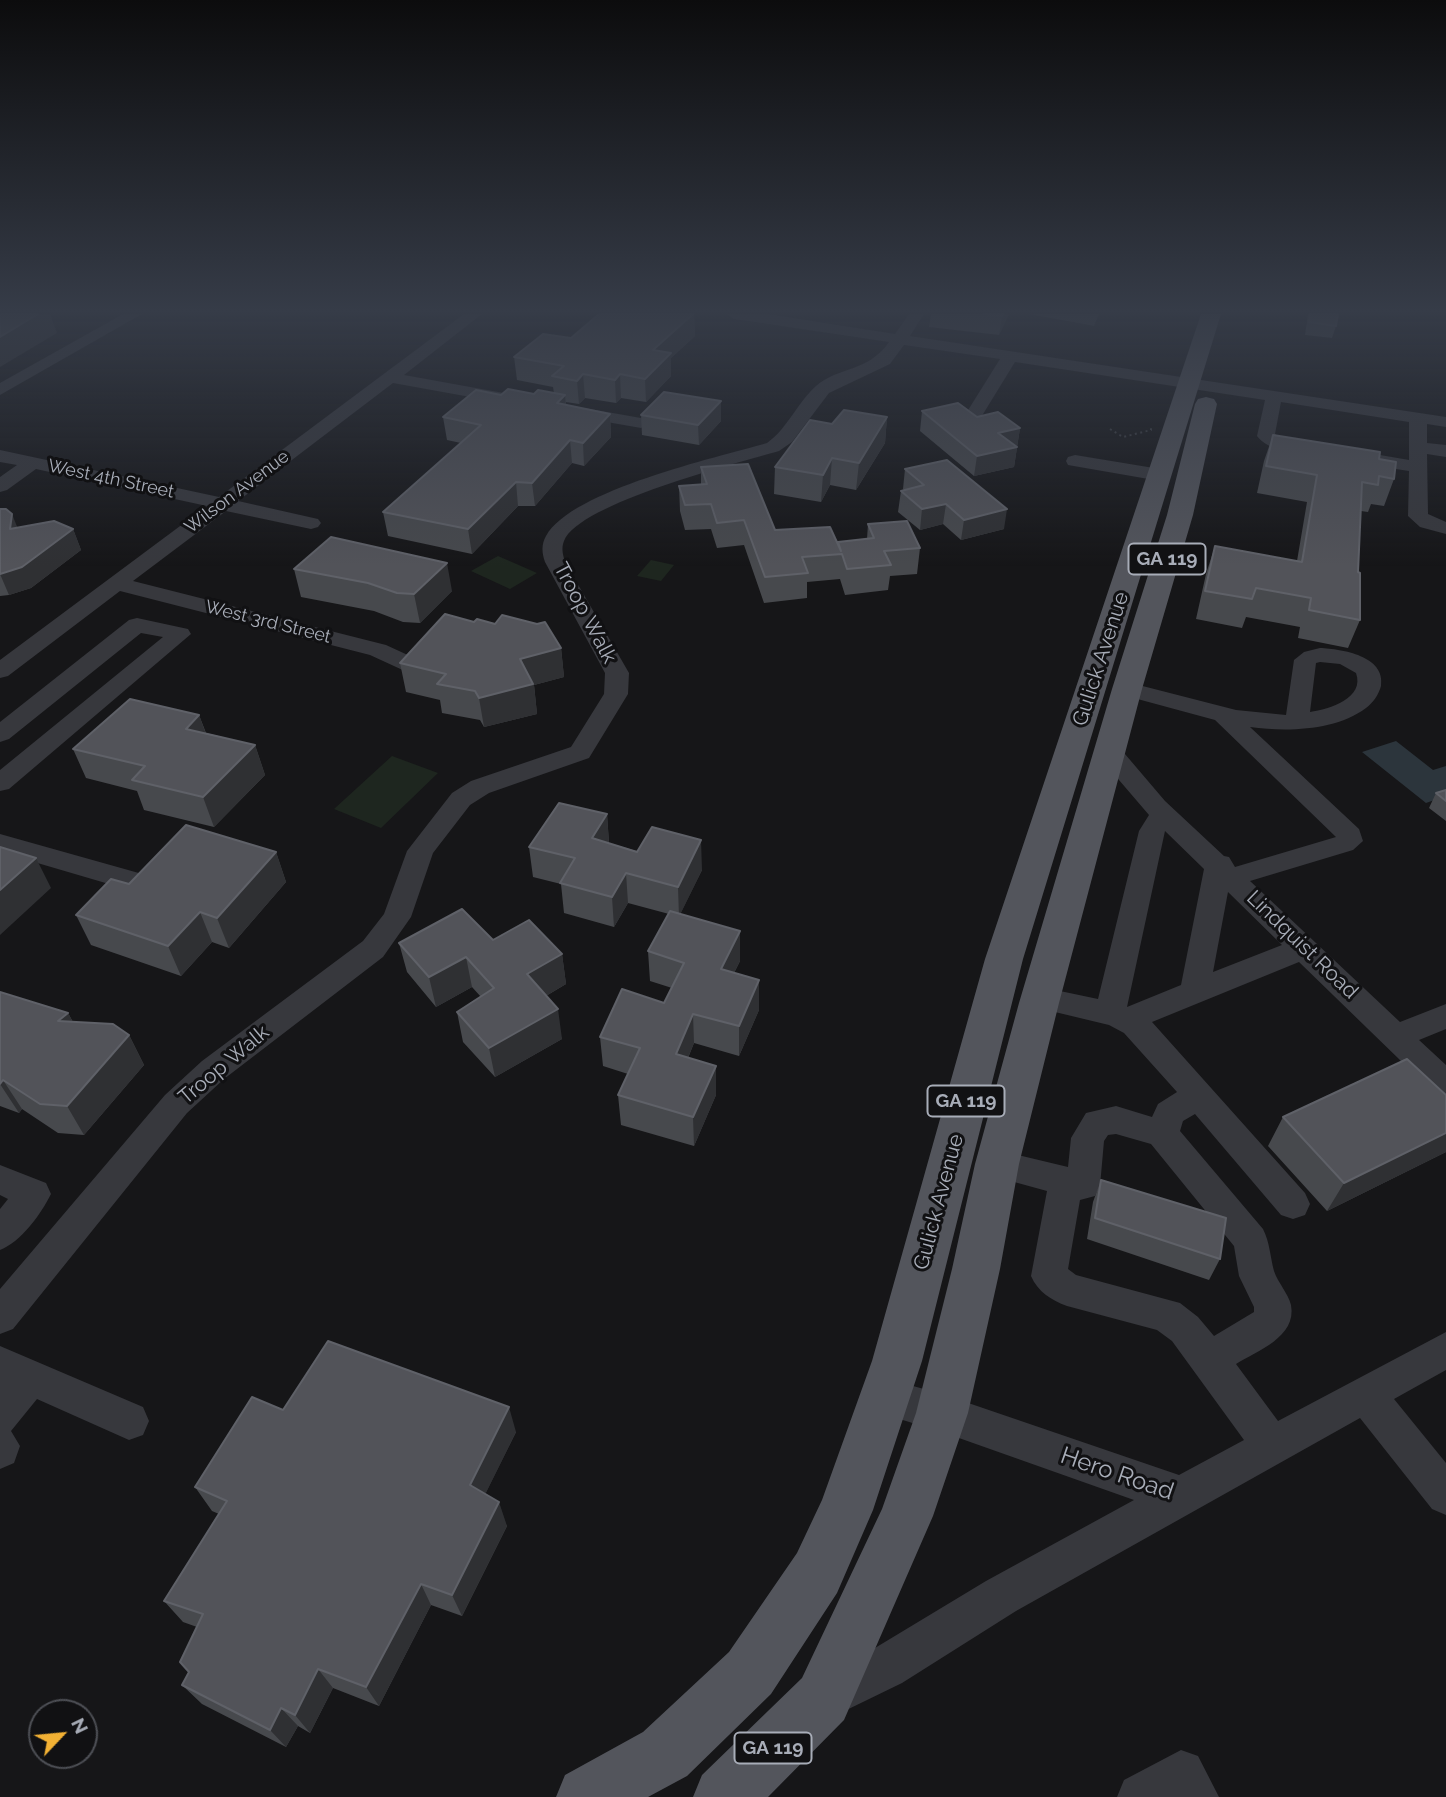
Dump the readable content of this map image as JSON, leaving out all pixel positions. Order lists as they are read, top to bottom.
{
  "streets": {
    "main road": ["GA 119", "Gulick Avenue"],
    "street": [
      "West 4th Street",
      "Wilson Avenue",
      "Troop Walk",
      "West 3rd Street",
      "Lindquist Road",
      "Hero Road"
    ]
  },
  "crossings": [
    ["West 4th Street", "Wilson Avenue"],
    ["Wilson Avenue", "West 3rd Street"],
    ["GA 119", "Gulick Avenue"],
    ["Gulick Avenue", "Lindquist Road"],
    ["Gulick Avenue", "Hero Road"]
  ],
  "north": "top right"
}
